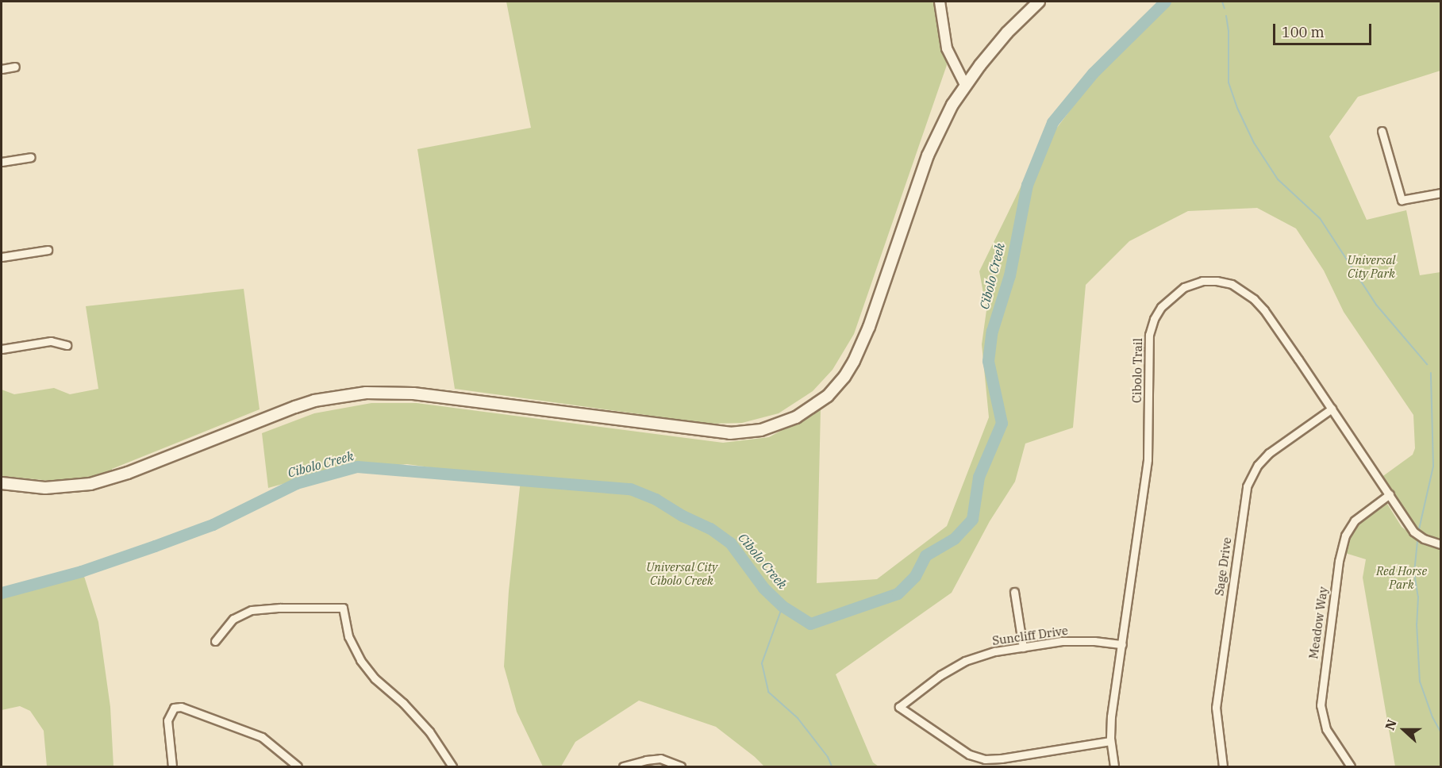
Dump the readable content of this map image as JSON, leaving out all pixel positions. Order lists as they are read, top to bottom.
{
  "streets": {
    "street": [
      "Cibolo Trail",
      "Sage Drive",
      "Meadow Way",
      "Suncliff Drive"
    ]
  },
  "crossings": [
    ["Cibolo Trail", "Sage Drive"],
    ["Cibolo Trail", "Meadow Way"],
    ["Cibolo Trail", "Suncliff Drive"]
  ],
  "water": ["Cibolo Creek"],
  "parks": ["Universal City Park", "Universal City Cibolo Creek", "Red Horse Park"],
  "scale_bar": "100 m",
  "north": "left"
}
